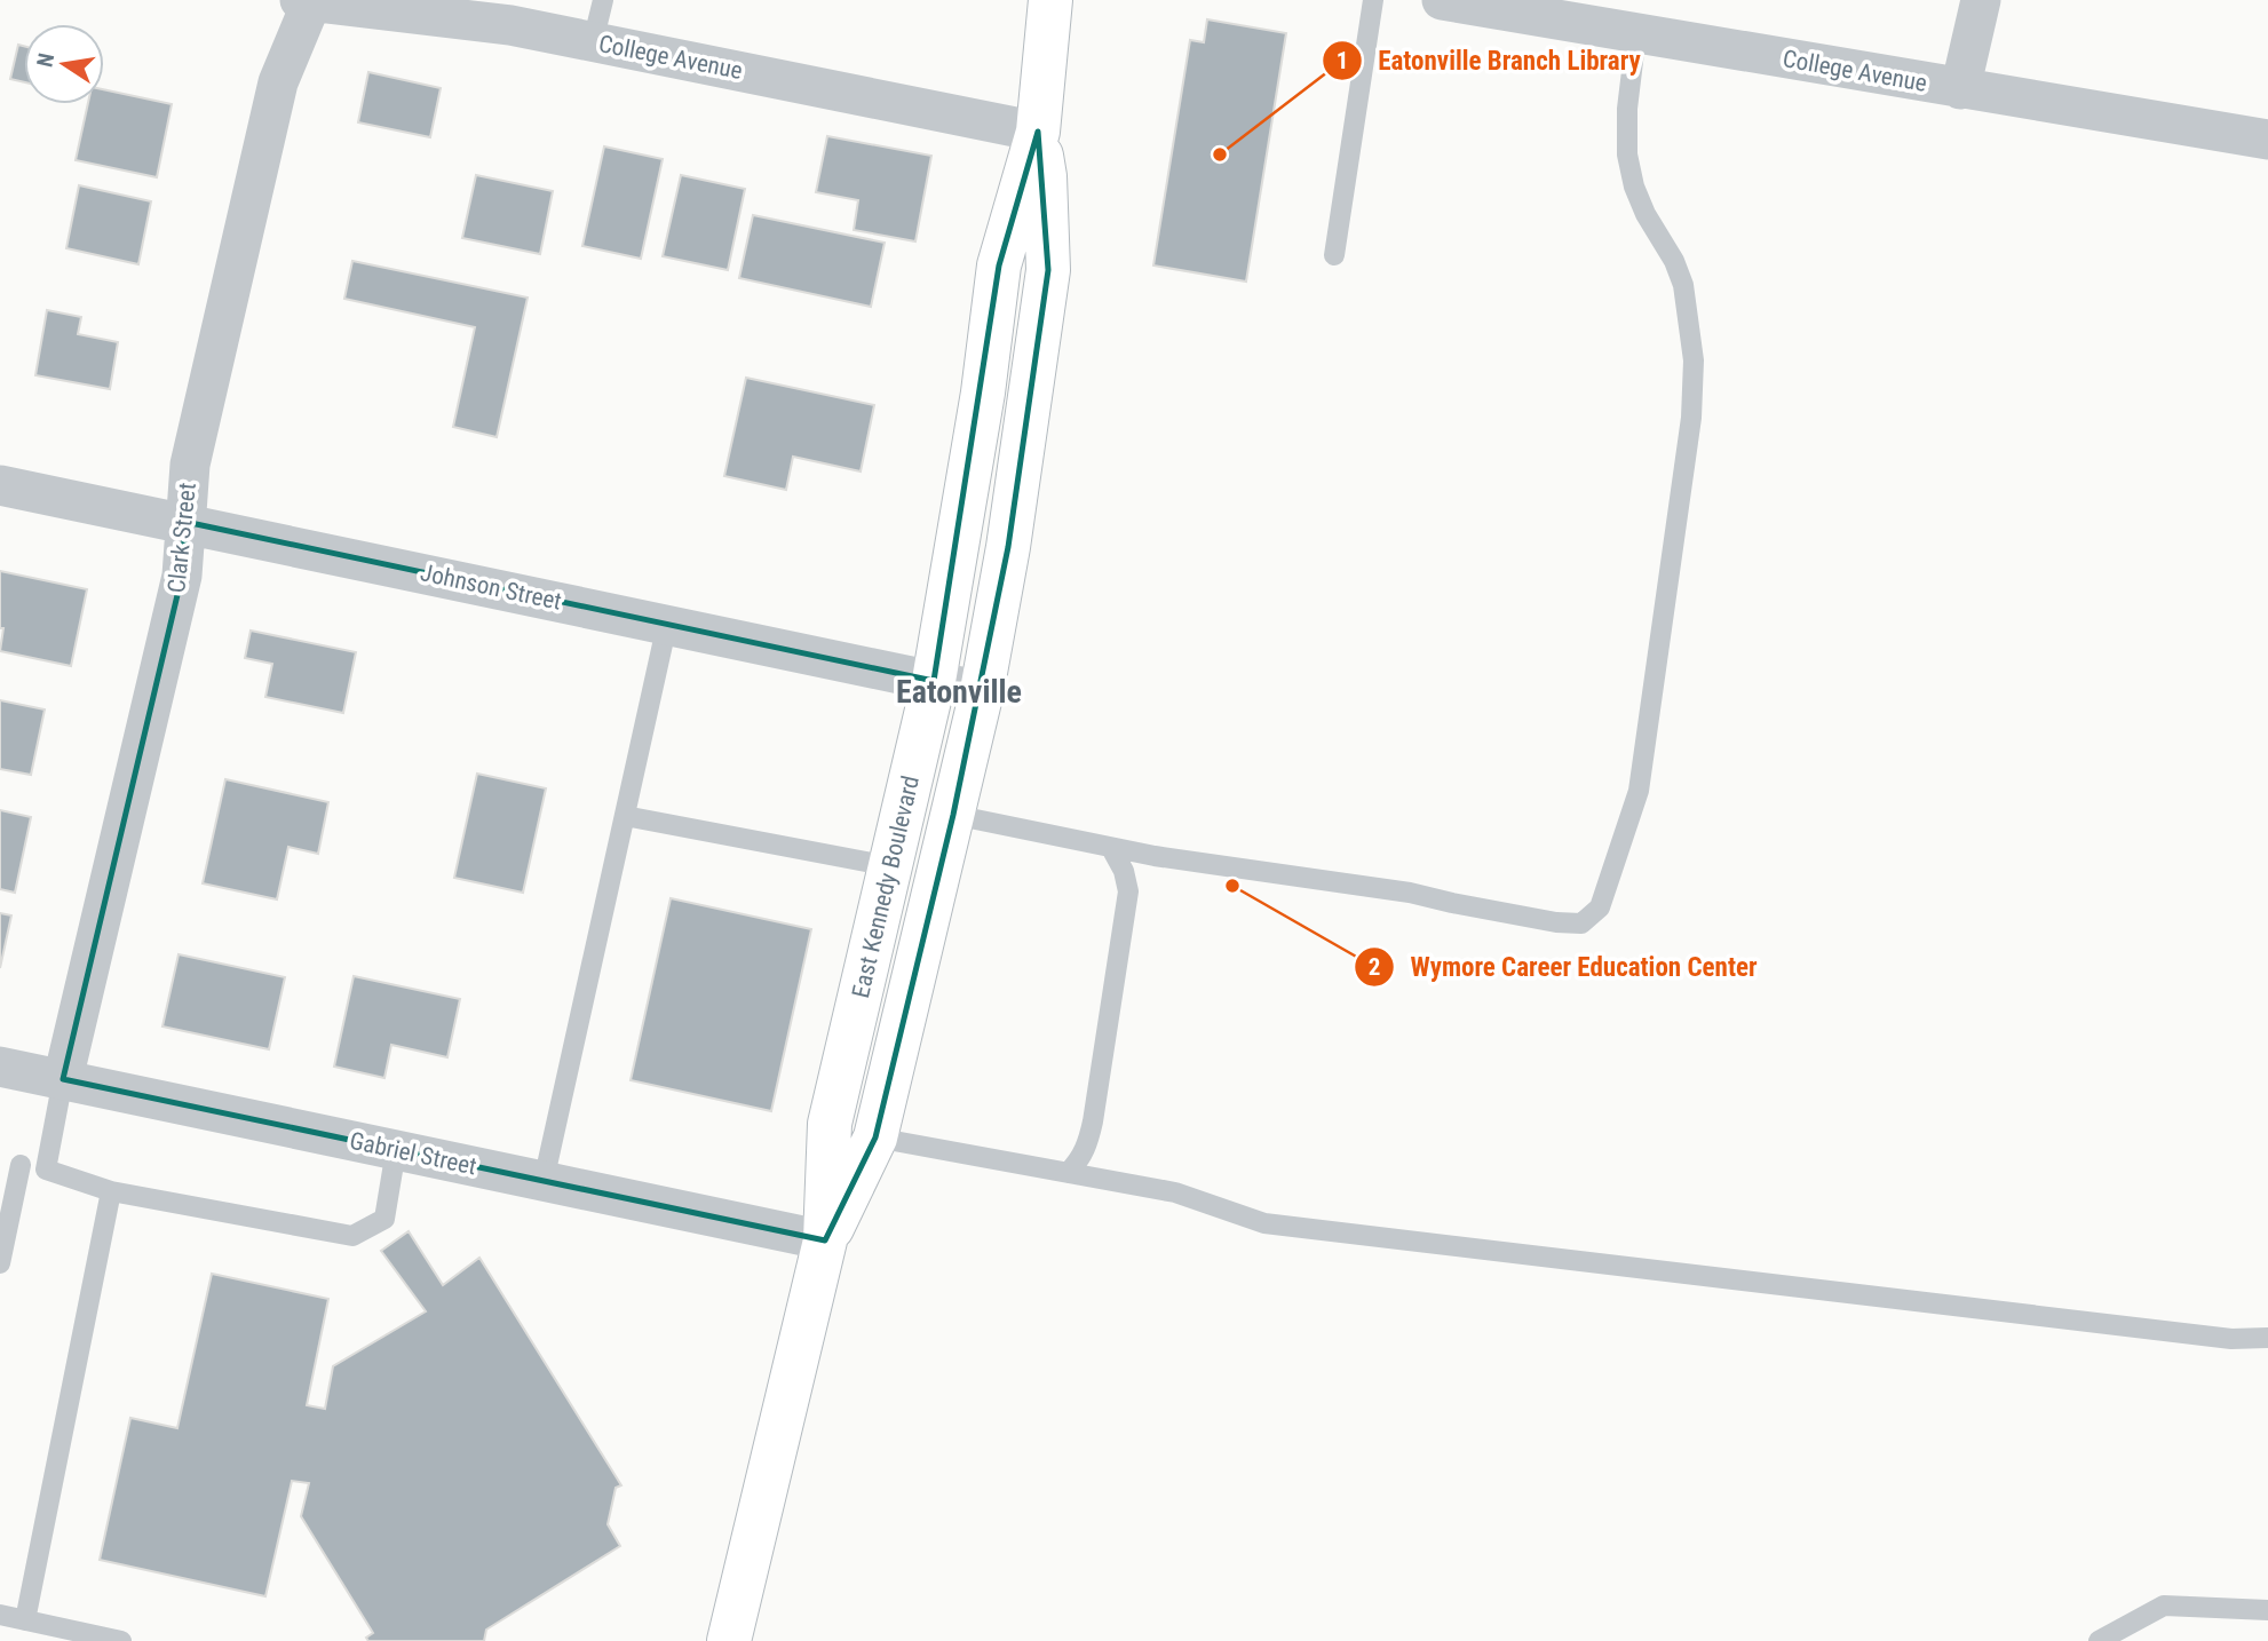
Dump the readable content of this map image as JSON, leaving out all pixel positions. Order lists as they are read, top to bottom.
{
  "streets": {
    "main road": ["East Kennedy Boulevard"],
    "street": [
      "College Avenue",
      "Clark Street",
      "Johnson Street",
      "Gabriel Street"
    ]
  },
  "crossings": [
    ["College Avenue", "Clark Street"],
    ["College Avenue", "East Kennedy Boulevard"],
    ["Clark Street", "Johnson Street"],
    ["Clark Street", "Gabriel Street"],
    ["Johnson Street", "East Kennedy Boulevard"],
    ["East Kennedy Boulevard", "Gabriel Street"]
  ],
  "districts": ["Eatonville"],
  "places": ["Eatonville Branch Library", "Wymore Career Education Center"],
  "north": "left"
}
